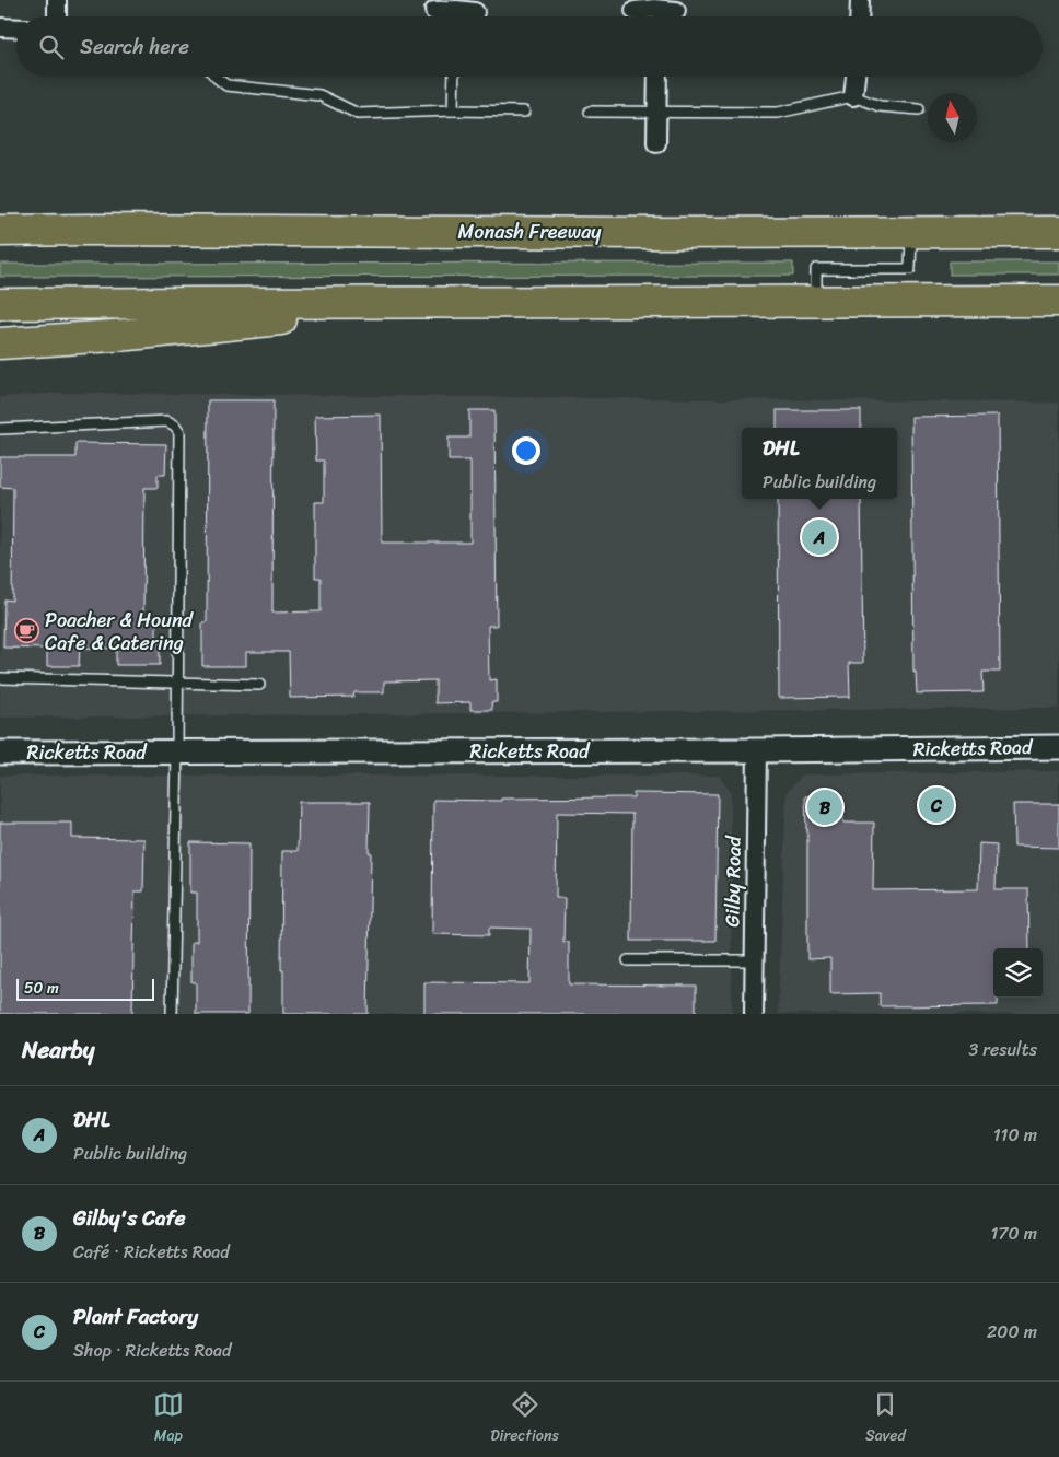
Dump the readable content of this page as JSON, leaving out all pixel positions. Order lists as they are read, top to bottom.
{
  "streets": {
    "highway": ["Monash Freeway"],
    "street": ["Ricketts Road", "Gilby Road"]
  },
  "crossings": [
    ["Ricketts Road", "Gilby Road"]
  ],
  "places": {
    "cafe": ["Poacher & Hound Cafe & Catering"]
  },
  "scale_bar": "50 m",
  "north": "top",
  "page": {
    "search": "Search here",
    "popup": ["DHL", "Public building"],
    "pins": ["A", "C", "B"],
    "scale": "50 m",
    "heading": ["Nearby", "3 results"],
    "list": [
      {
        "mark": "A",
        "name": "DHL",
        "note": "Public building",
        "value": "110 m"
      },
      {
        "mark": "B",
        "name": "Gilby's Cafe",
        "note": "Café · Ricketts Road",
        "value": "170 m"
      },
      {
        "mark": "C",
        "name": "Plant Factory",
        "note": "Shop · Ricketts Road",
        "value": "200 m"
      }
    ],
    "nav": ["Map", "Directions", "Saved"]
  }
}
